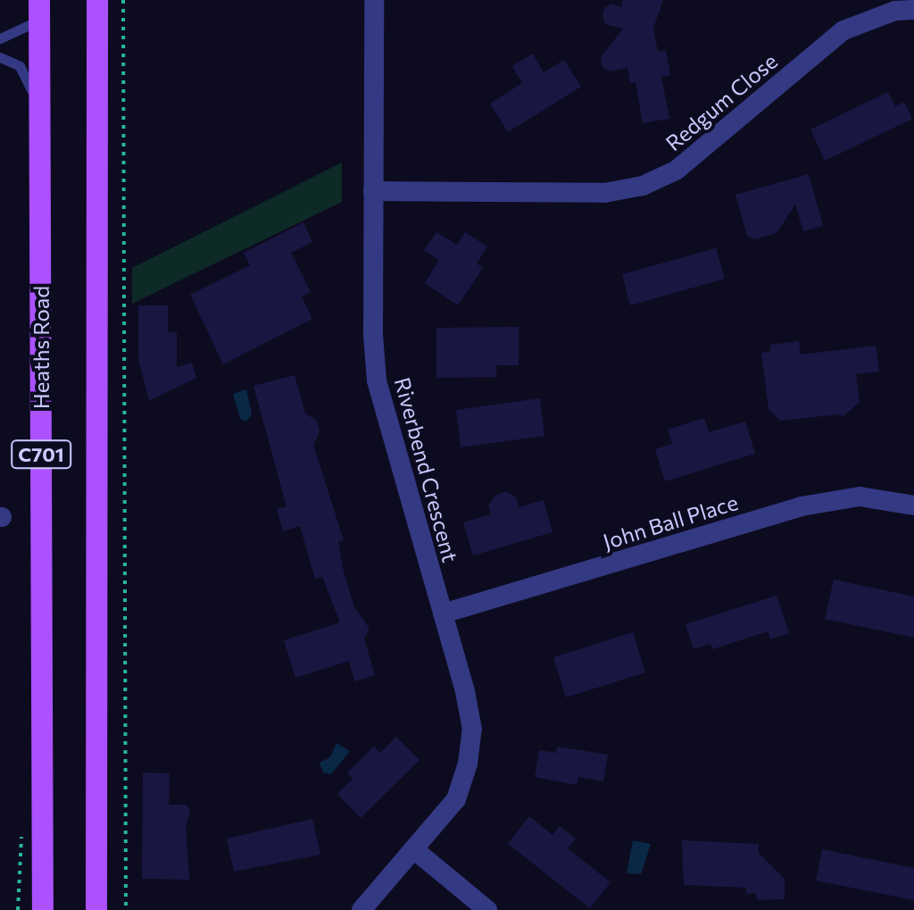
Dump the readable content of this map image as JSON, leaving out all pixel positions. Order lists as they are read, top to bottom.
{
  "streets": {
    "main road": ["Heaths Road", "C701"],
    "street": ["Redgum Close", "Riverbend Crescent", "John Ball Place"]
  },
  "crossings": [
    ["Redgum Close", "Riverbend Crescent"],
    ["Riverbend Crescent", "John Ball Place"]
  ]
}
